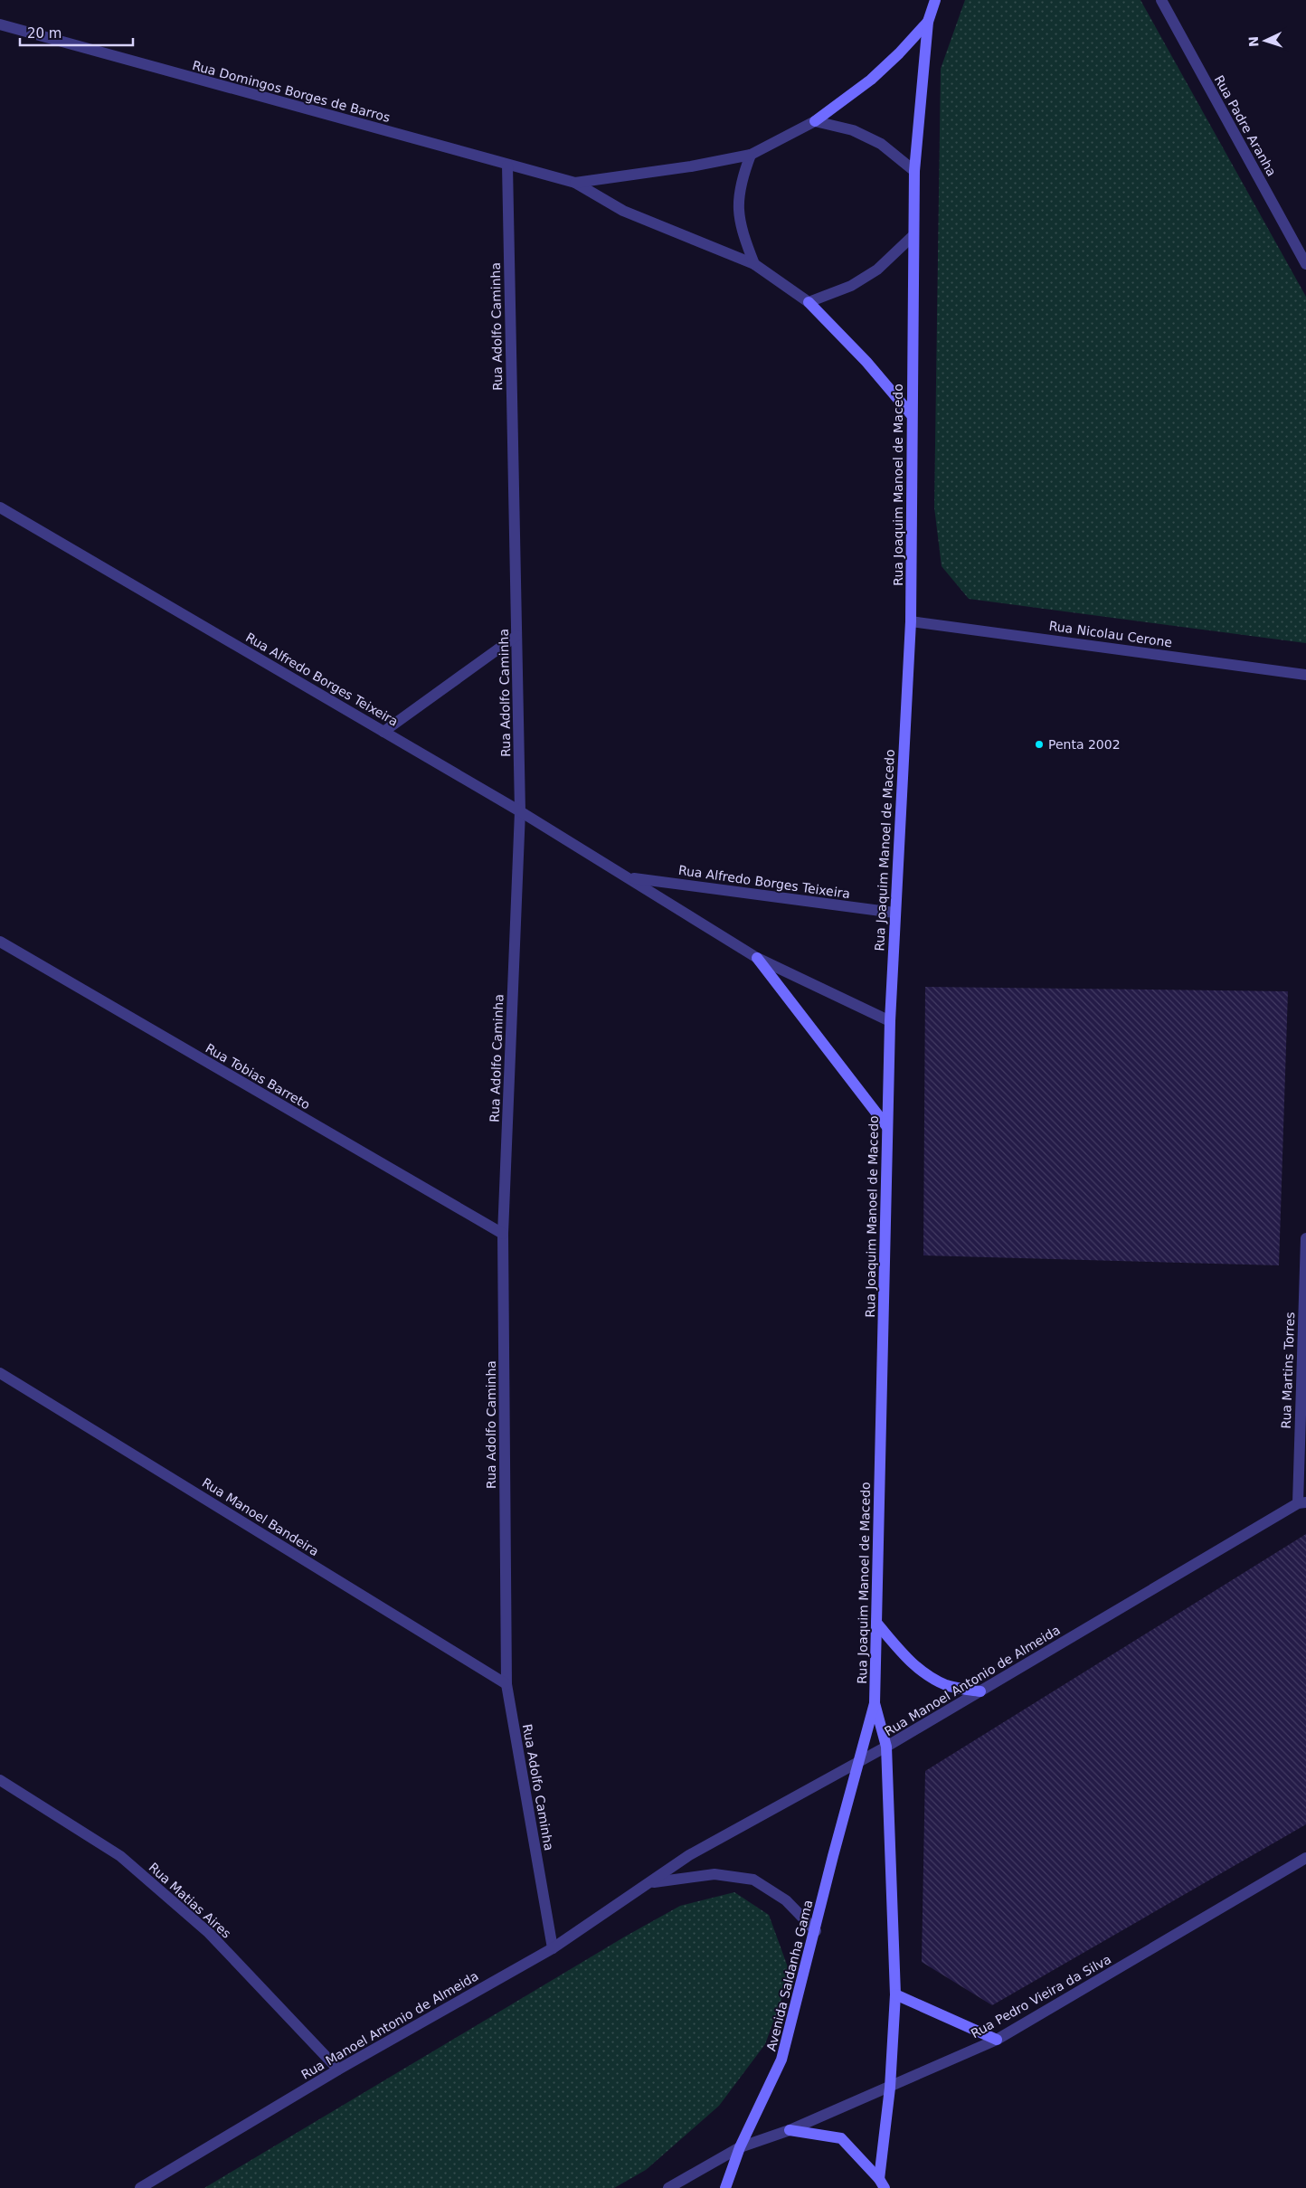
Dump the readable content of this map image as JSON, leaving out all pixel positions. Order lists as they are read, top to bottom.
{
  "streets": {
    "street": [
      "Rua Domingos Borges de Barros",
      "Rua Padre Aranha",
      "Rua Adolfo Caminha",
      "Rua Joaquim Manoel de Macedo",
      "Rua Nicolau Cerone",
      "Rua Alfredo Borges Teixeira",
      "Rua Tobias Barreto",
      "Rua Martins Torres",
      "Rua Manoel Bandeira",
      "Rua Manoel Antonio de Almeida",
      "Rua Matias Aires",
      "Avenida Saldanha Gama",
      "Rua Pedro Vieira da Silva"
    ]
  },
  "crossings": [
    ["Rua Domingos Borges de Barros", "Rua Adolfo Caminha"],
    ["Rua Adolfo Caminha", "Rua Alfredo Borges Teixeira"],
    ["Rua Adolfo Caminha", "Rua Tobias Barreto"],
    ["Rua Adolfo Caminha", "Rua Manoel Bandeira"],
    ["Rua Adolfo Caminha", "Rua Manoel Antonio de Almeida"],
    ["Rua Joaquim Manoel de Macedo", "Rua Nicolau Cerone"],
    ["Rua Joaquim Manoel de Macedo", "Rua Alfredo Borges Teixeira"],
    ["Rua Joaquim Manoel de Macedo", "Rua Manoel Antonio de Almeida"],
    ["Rua Joaquim Manoel de Macedo", "Avenida Saldanha Gama"],
    ["Rua Martins Torres", "Rua Manoel Antonio de Almeida"],
    ["Rua Manoel Antonio de Almeida", "Rua Matias Aires"],
    ["Rua Manoel Antonio de Almeida", "Avenida Saldanha Gama"],
    ["Avenida Saldanha Gama", "Rua Pedro Vieira da Silva"]
  ],
  "places": ["Penta 2002"],
  "scale_bar": "20 m",
  "north": "left"
}
